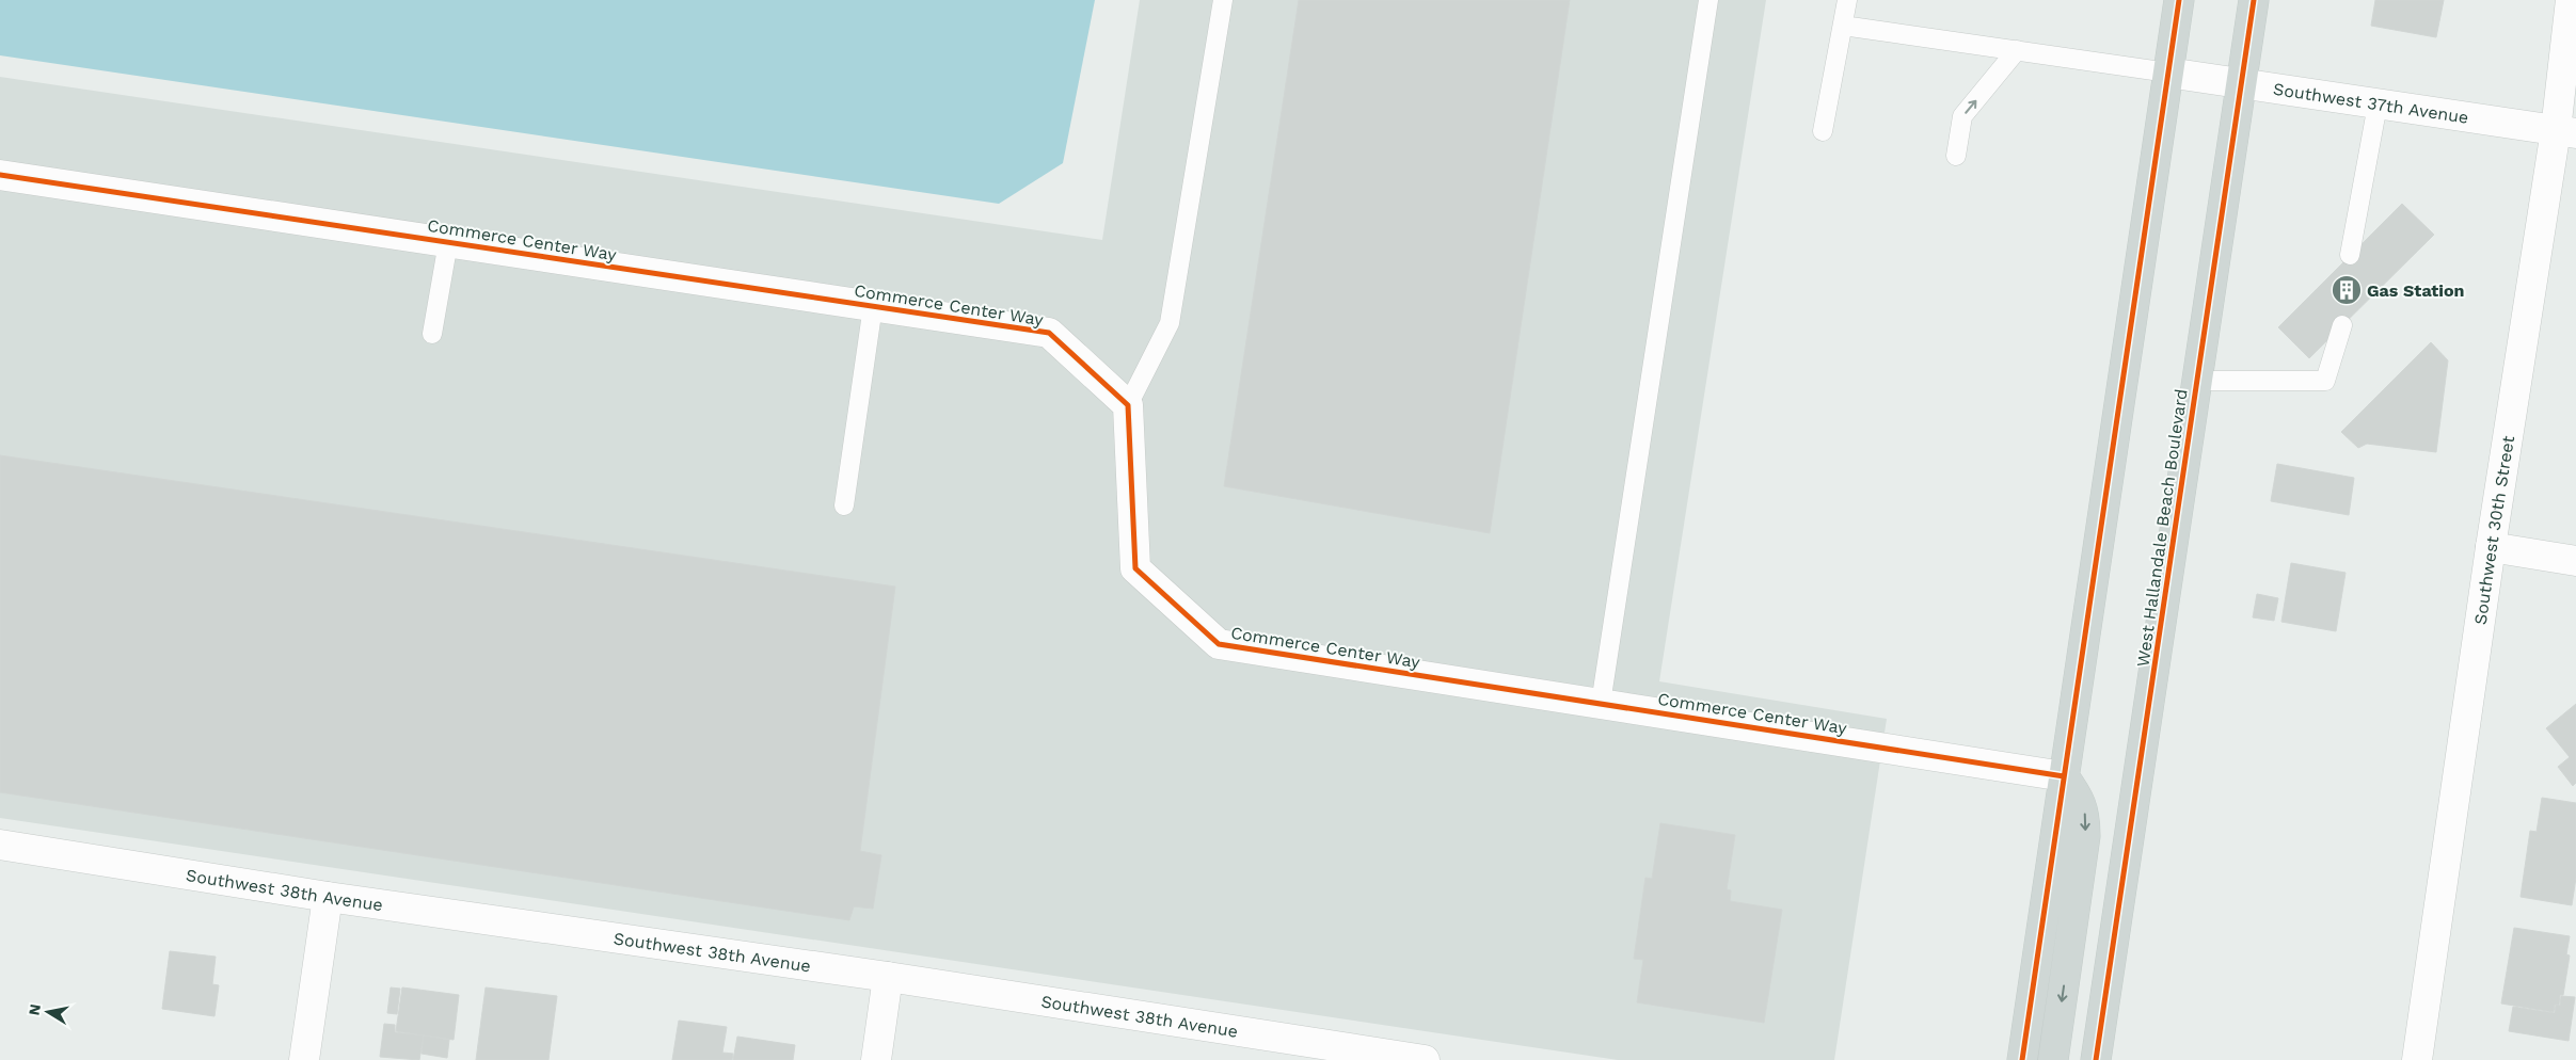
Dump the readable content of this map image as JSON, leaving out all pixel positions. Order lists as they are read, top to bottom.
{
  "streets": {
    "main road": ["West Hallandale Beach Boulevard"],
    "street": [
      "Southwest 37th Avenue",
      "Commerce Center Way",
      "Southwest 30th Street",
      "Southwest 38th Avenue"
    ]
  },
  "crossings": [
    ["Southwest 37th Avenue", "West Hallandale Beach Boulevard"],
    ["Southwest 37th Avenue", "Southwest 30th Street"]
  ],
  "places": {
    "building": ["Gas Station"]
  },
  "north": "left"
}
